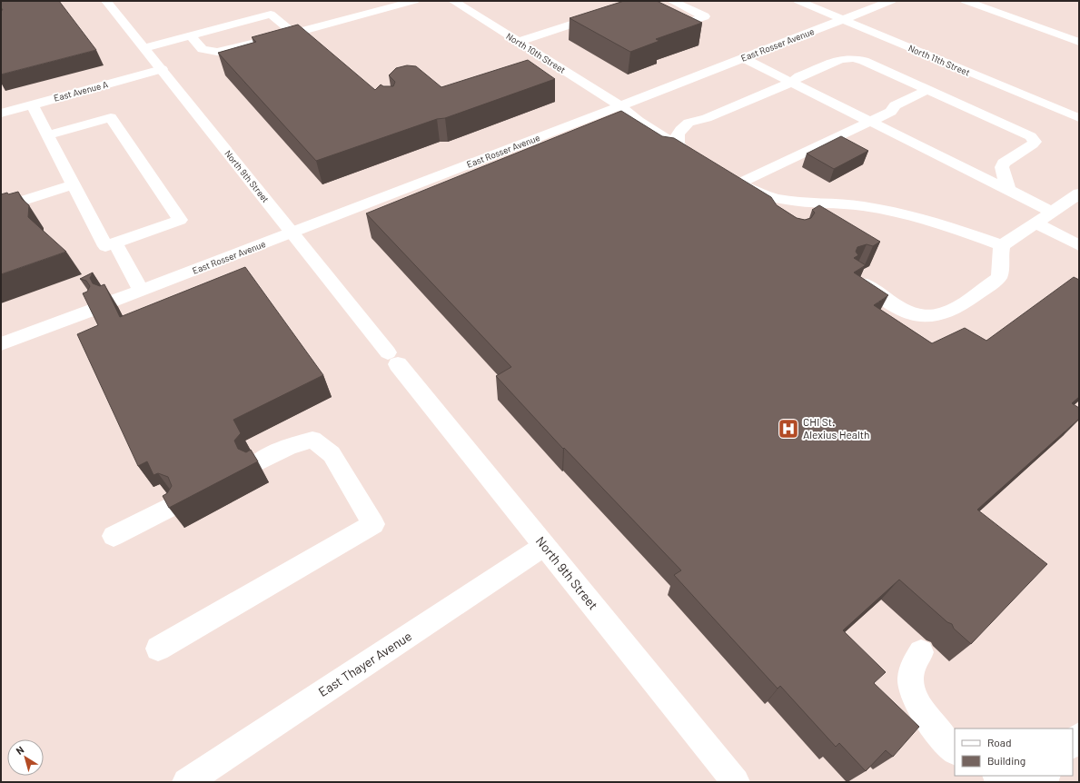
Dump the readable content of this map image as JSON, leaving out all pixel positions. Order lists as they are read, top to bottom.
{
  "streets": {
    "street": [
      "East Rosser Avenue",
      "North 10th Street",
      "North 11th Street",
      "East Avenue A",
      "North 9th Street",
      "East Thayer Avenue"
    ]
  },
  "crossings": [
    ["East Rosser Avenue", "North 10th Street"],
    ["East Rosser Avenue", "North 11th Street"],
    ["East Rosser Avenue", "North 9th Street"],
    ["East Avenue A", "North 9th Street"],
    ["North 9th Street", "East Thayer Avenue"]
  ],
  "places": {
    "hospital": ["CHI St. Alexius Health"]
  },
  "legend": ["Road", "Building"],
  "north": "top left"
}
